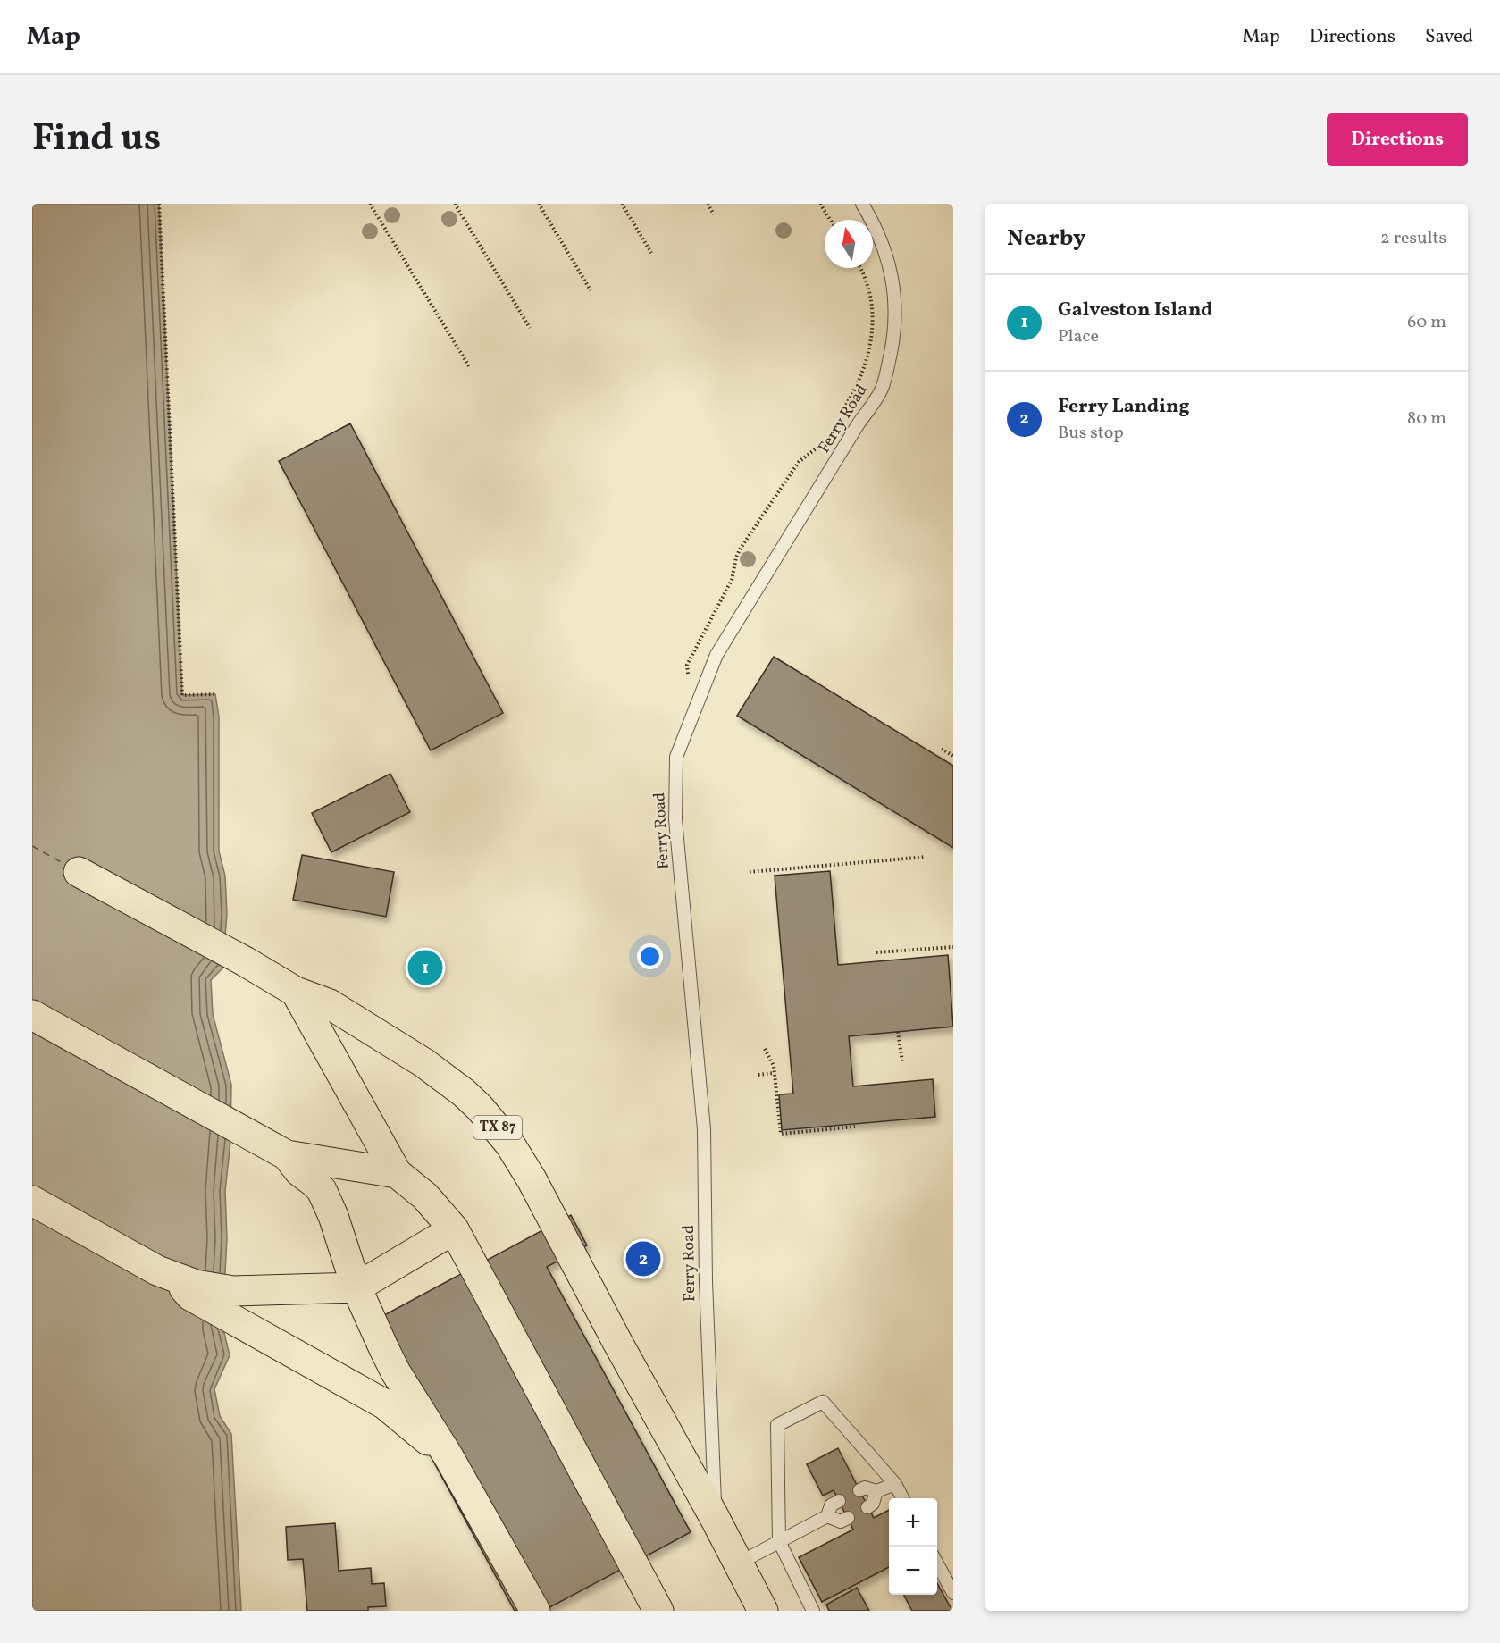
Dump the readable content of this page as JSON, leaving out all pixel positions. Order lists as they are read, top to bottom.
{
  "streets": {
    "main road": ["TX 87"],
    "lane": ["Ferry Road"]
  },
  "crossings": [
    ["Ferry Road", "TX 87"]
  ],
  "north": "top",
  "page": {
    "header": "Map",
    "nav": ["Map", "Directions", "Saved"],
    "title": "Find us",
    "buttons": "Directions",
    "heading": ["Nearby", "2 results"],
    "list": [
      {
        "mark": "1",
        "name": "Galveston Island",
        "note": "Place",
        "value": "60 m"
      },
      {
        "mark": "2",
        "name": "Ferry Landing",
        "note": "Bus stop",
        "value": "80 m"
      }
    ],
    "pins": ["1", "2"],
    "map_buttons": ["+", "−"]
  }
}
